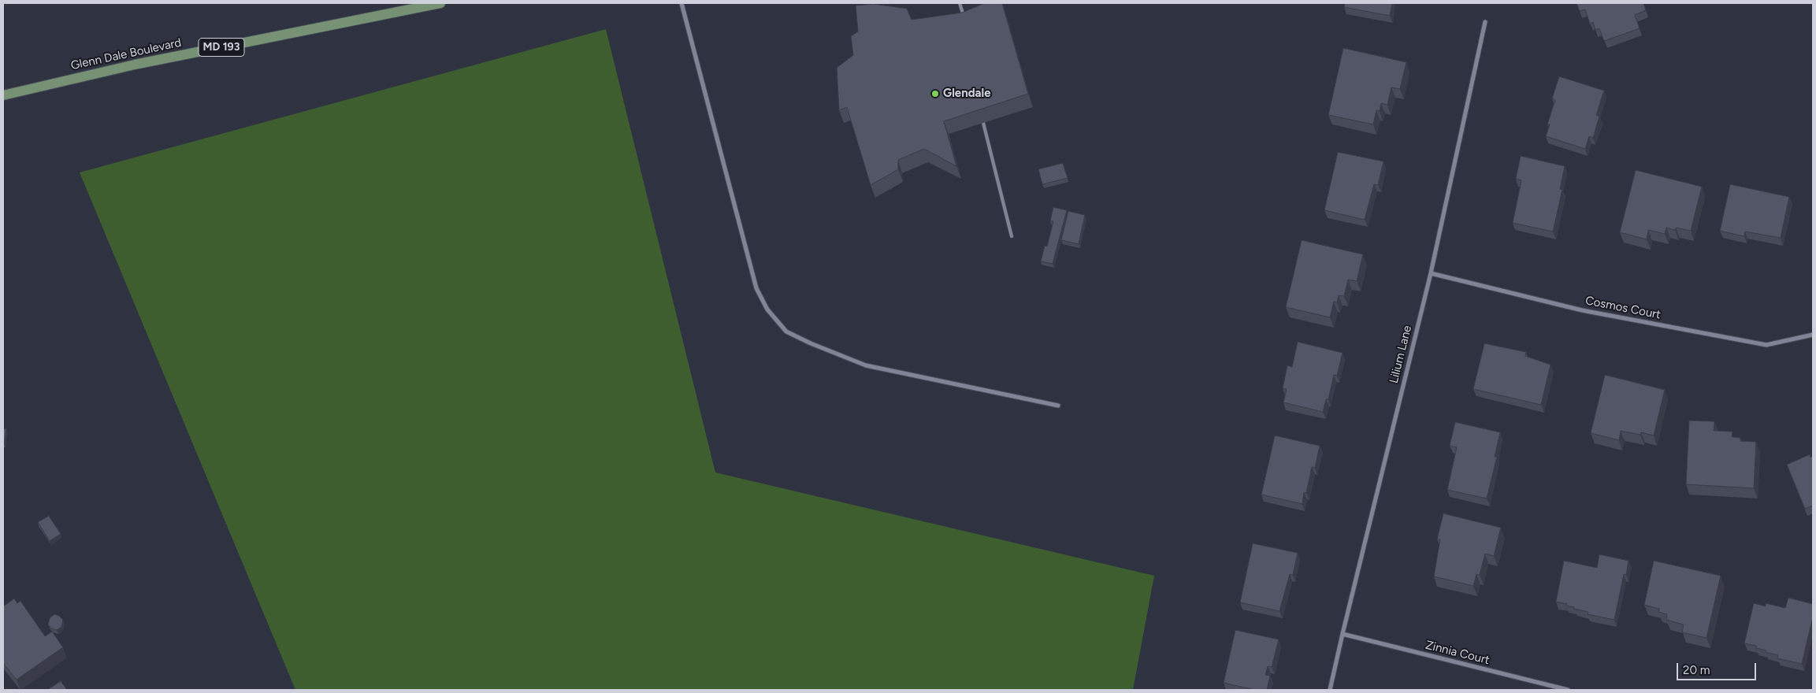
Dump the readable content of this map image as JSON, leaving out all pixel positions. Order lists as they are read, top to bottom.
{
  "streets": {
    "main road": ["MD 193", "Glenn Dale Boulevard"],
    "street": ["Cosmos Court", "Lilium Lane", "Zinnia Court"]
  },
  "crossings": [
    ["Cosmos Court", "Lilium Lane"],
    ["Lilium Lane", "Zinnia Court"]
  ],
  "places": ["Glendale"],
  "scale_bar": "20 m"
}
